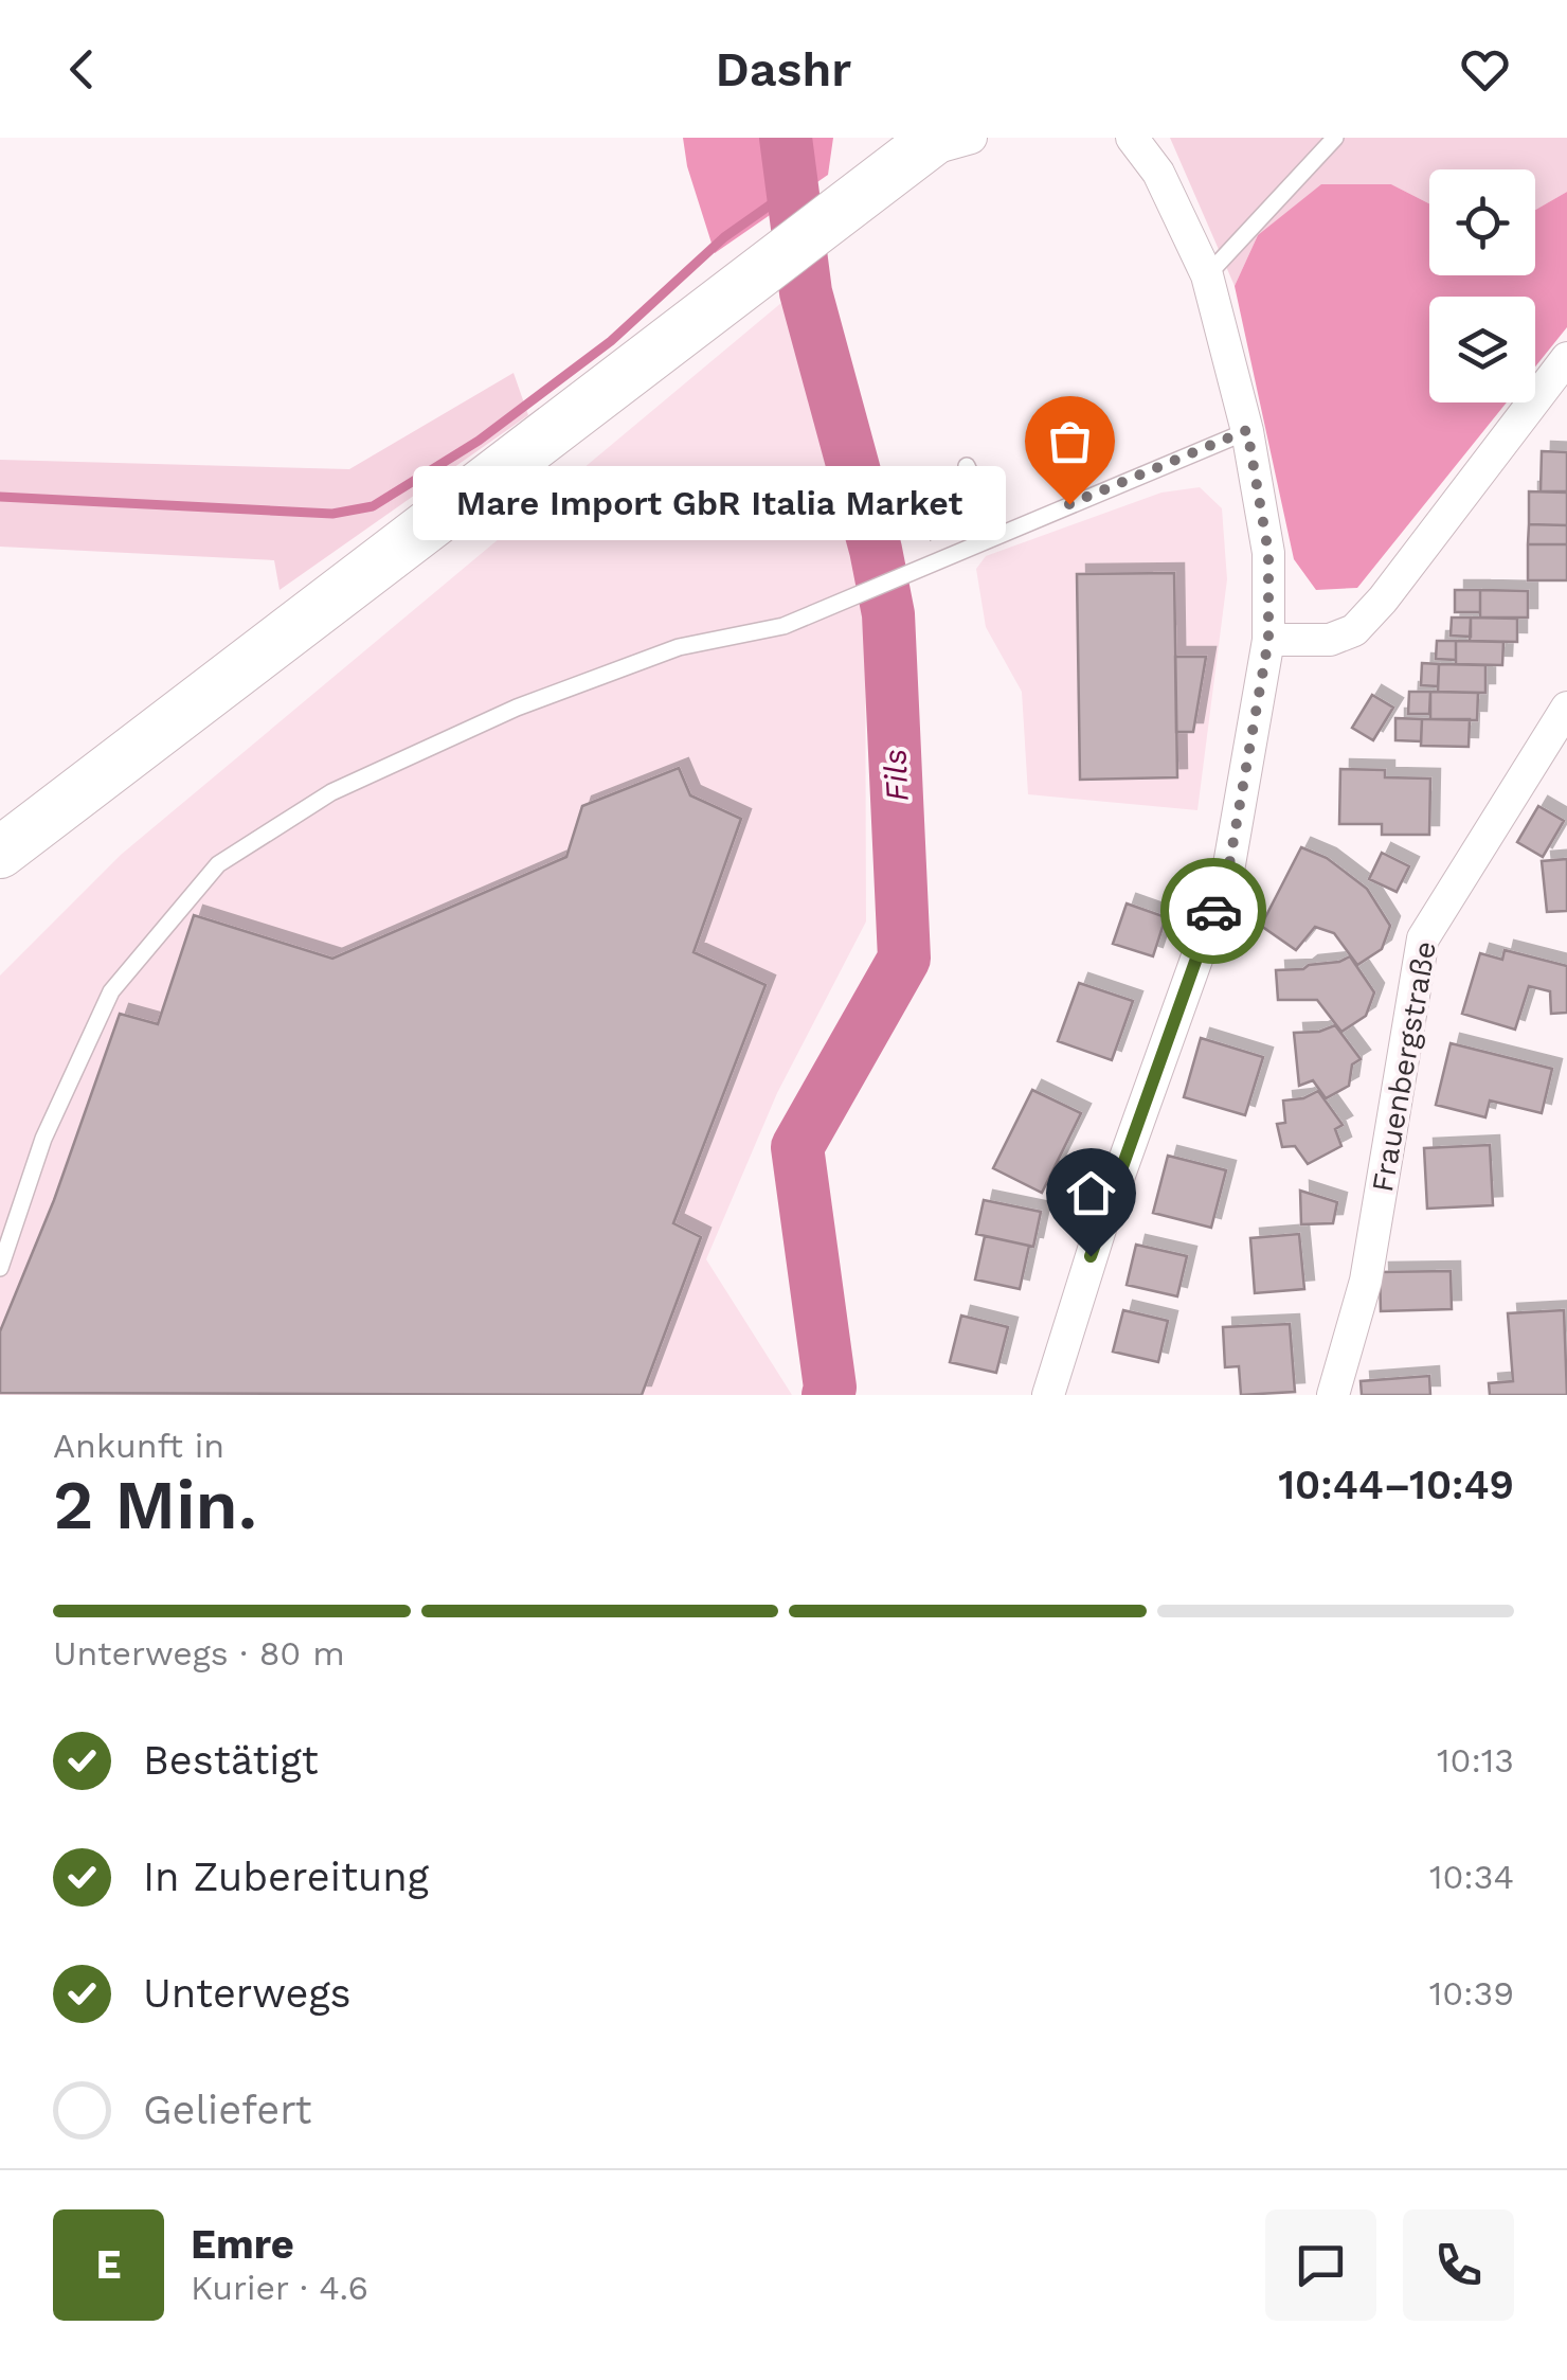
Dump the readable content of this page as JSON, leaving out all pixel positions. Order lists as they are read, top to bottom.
{
  "streets": {
    "street": ["Frauenbergstraße"]
  },
  "water": ["Fils"],
  "places": ["Mare Import GbR Italia Market"],
  "page": {
    "header": "Dashr",
    "bubble": "Mare Import GbR Italia Market",
    "heading": ["2 Min.", "Ankunft in", "10:44–10:49"],
    "panel": ["Emre", "Kurier · 4.6"],
    "bar": "Unterwegs · 80 m",
    "list": [
      ["Bestätigt", "10:13"],
      ["In Zubereitung", "10:34"],
      ["Unterwegs", "10:39"],
      "Geliefert"
    ],
    "round": "E"
  }
}
